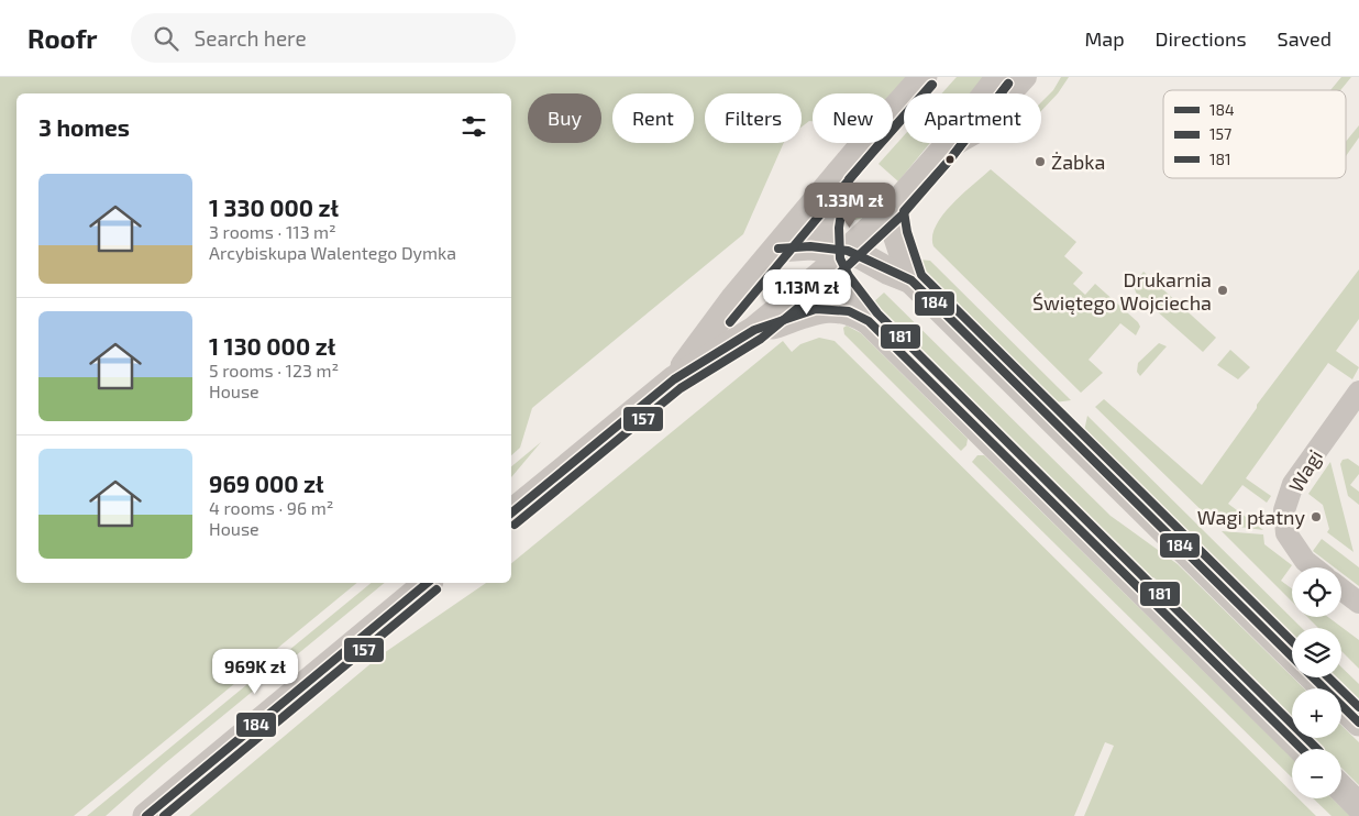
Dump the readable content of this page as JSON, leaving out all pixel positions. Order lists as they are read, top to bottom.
{
  "streets": {
    "street": ["Wagi"]
  },
  "places": ["Żabka", "Drukarnia Świętego Wojciecha", "Wagi płatny"],
  "lines": ["transit line 157", "transit line 181", "transit line 184"],
  "legend": ["184", "157", "181"],
  "page": {
    "header": "Roofr",
    "search": "Search here",
    "nav": ["Map", "Directions", "Saved"],
    "chip": [
      "Buy",
      "Rent",
      "Filters",
      "New",
      "Apartment"
    ],
    "heading": "3 homes",
    "list": [
      {
        "name": "1 330 000 zł",
        "note": "3 rooms · 113 m² · Arcybiskupa Walentego Dymka"
      },
      {
        "name": "1 130 000 zł",
        "note": "5 rooms · 123 m² · House"
      },
      {
        "name": "969 000 zł",
        "note": "4 rooms · 96 m² · House"
      }
    ],
    "price": ["1.33M zł", "1.13M zł", "969K zł"],
    "map_buttons": ["+", "−"]
  }
}
